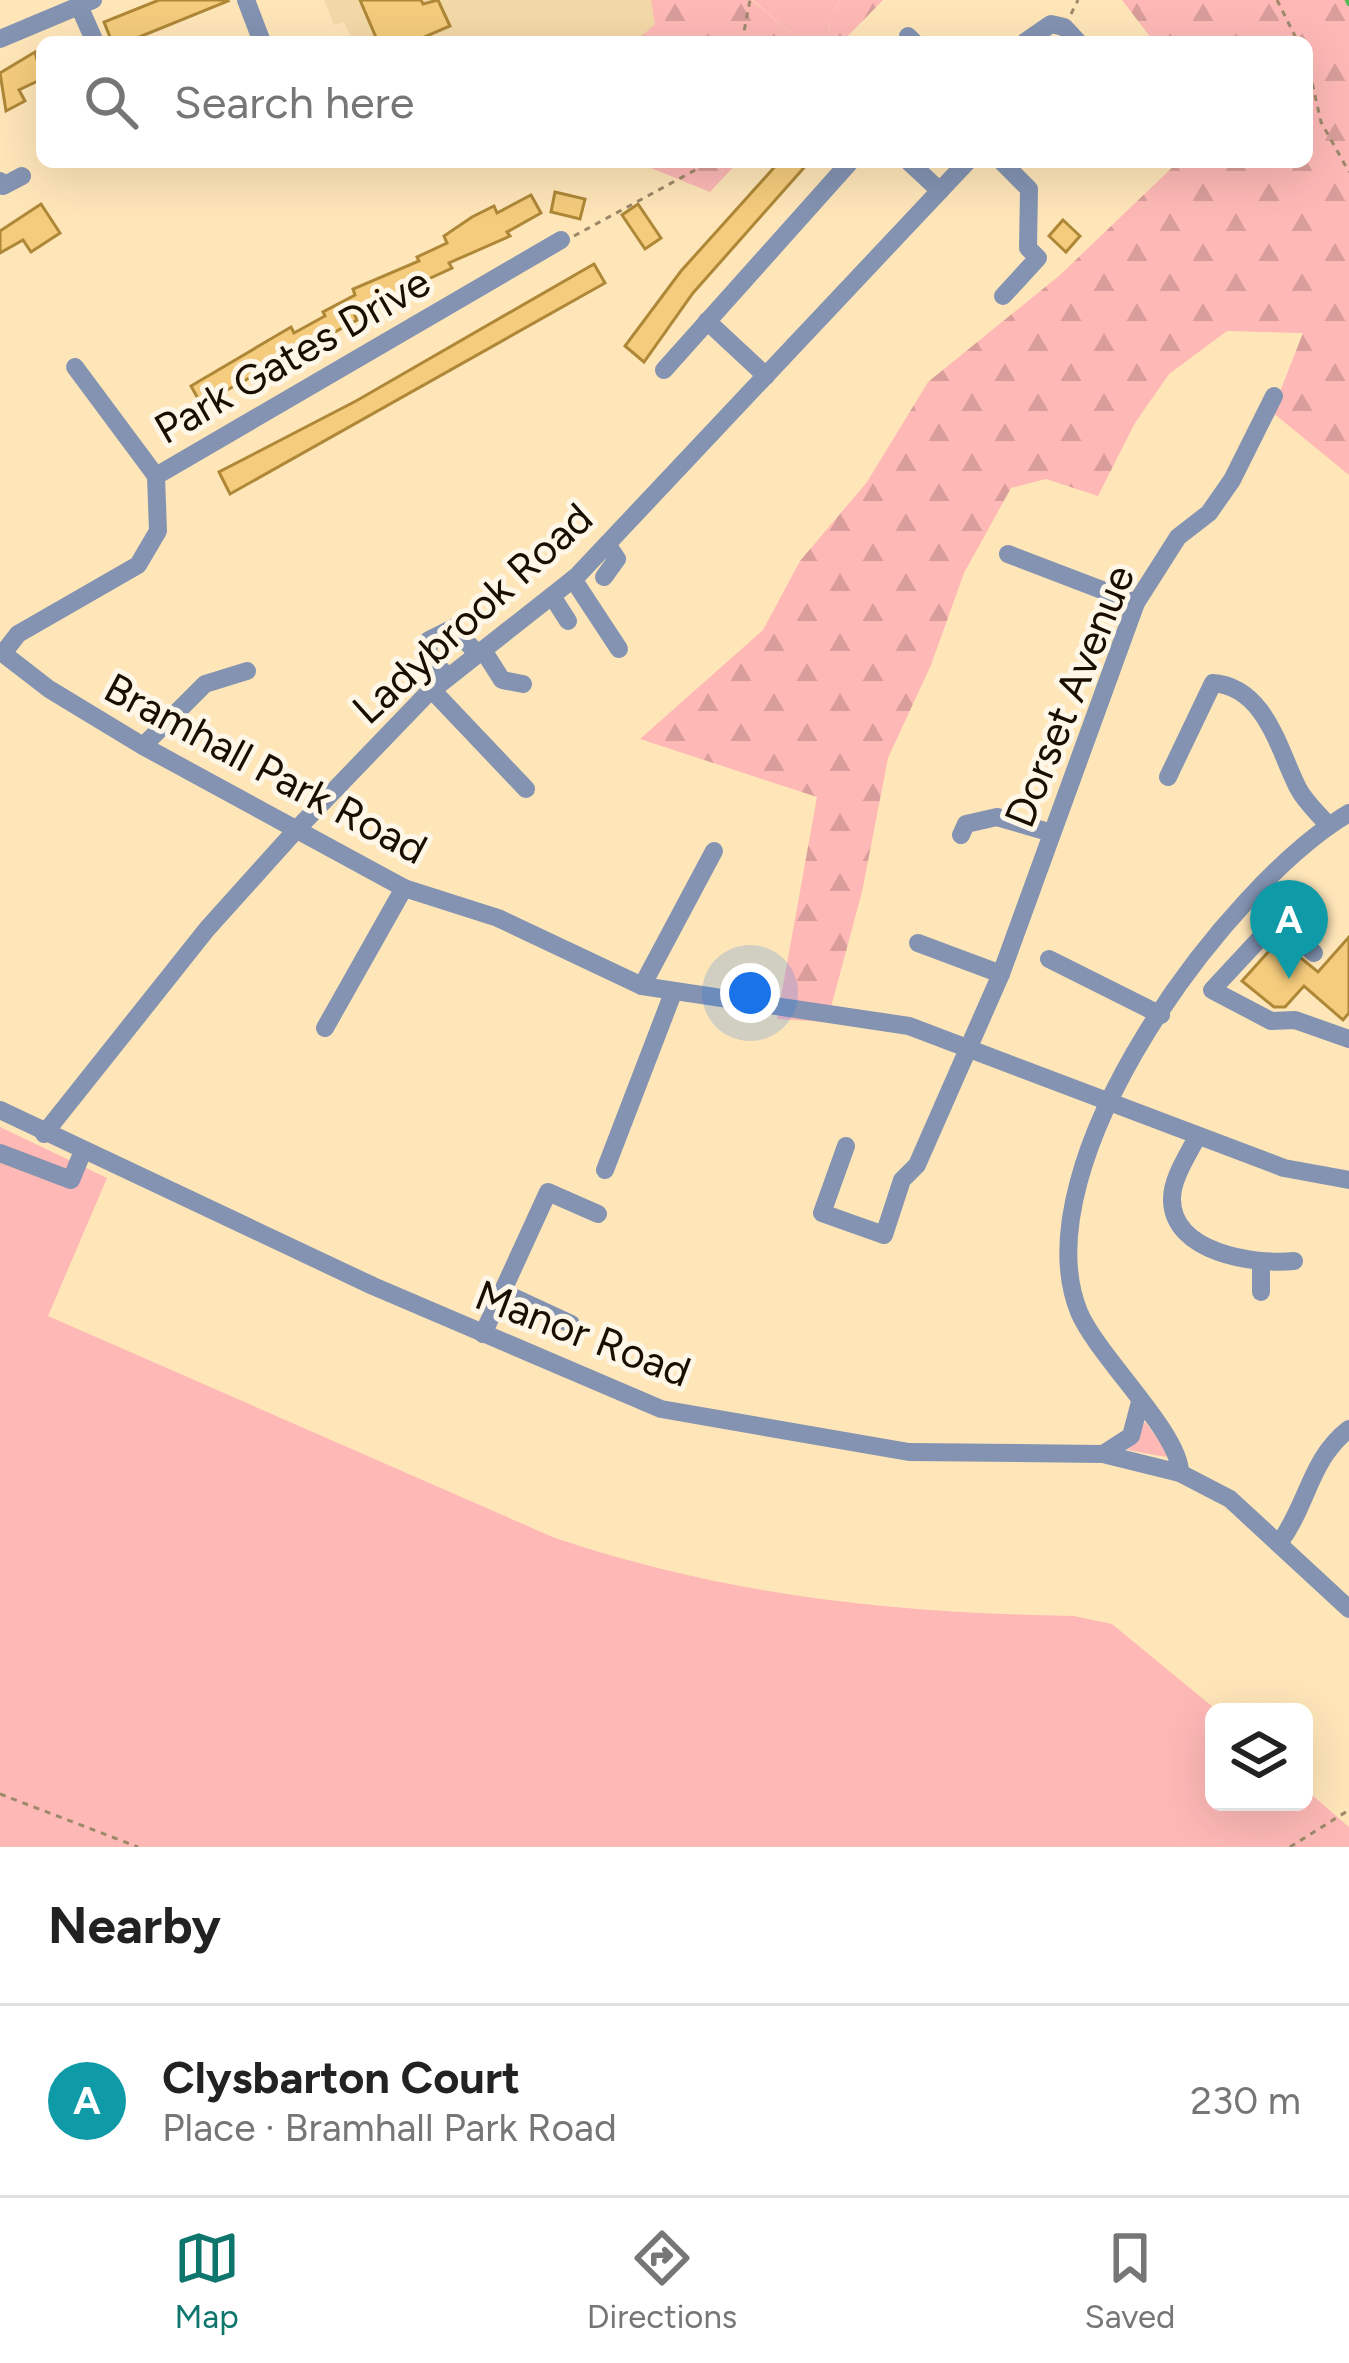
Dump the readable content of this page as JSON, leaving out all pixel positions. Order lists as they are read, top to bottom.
{
  "streets": {
    "street": [
      "Park Gates Drive",
      "Ladybrook Road",
      "Dorset Avenue",
      "Bramhall Park Road",
      "Manor Road"
    ]
  },
  "crossings": [
    ["Park Gates Drive", "Bramhall Park Road"],
    ["Ladybrook Road", "Bramhall Park Road"],
    ["Ladybrook Road", "Manor Road"],
    ["Dorset Avenue", "Bramhall Park Road"]
  ],
  "page": {
    "search": "Search here",
    "pins": "A",
    "heading": "Nearby",
    "list": [
      {
        "mark": "A",
        "name": "Clysbarton Court",
        "note": "Place · Bramhall Park Road",
        "value": "230 m"
      }
    ],
    "nav": ["Map", "Directions", "Saved"]
  }
}
